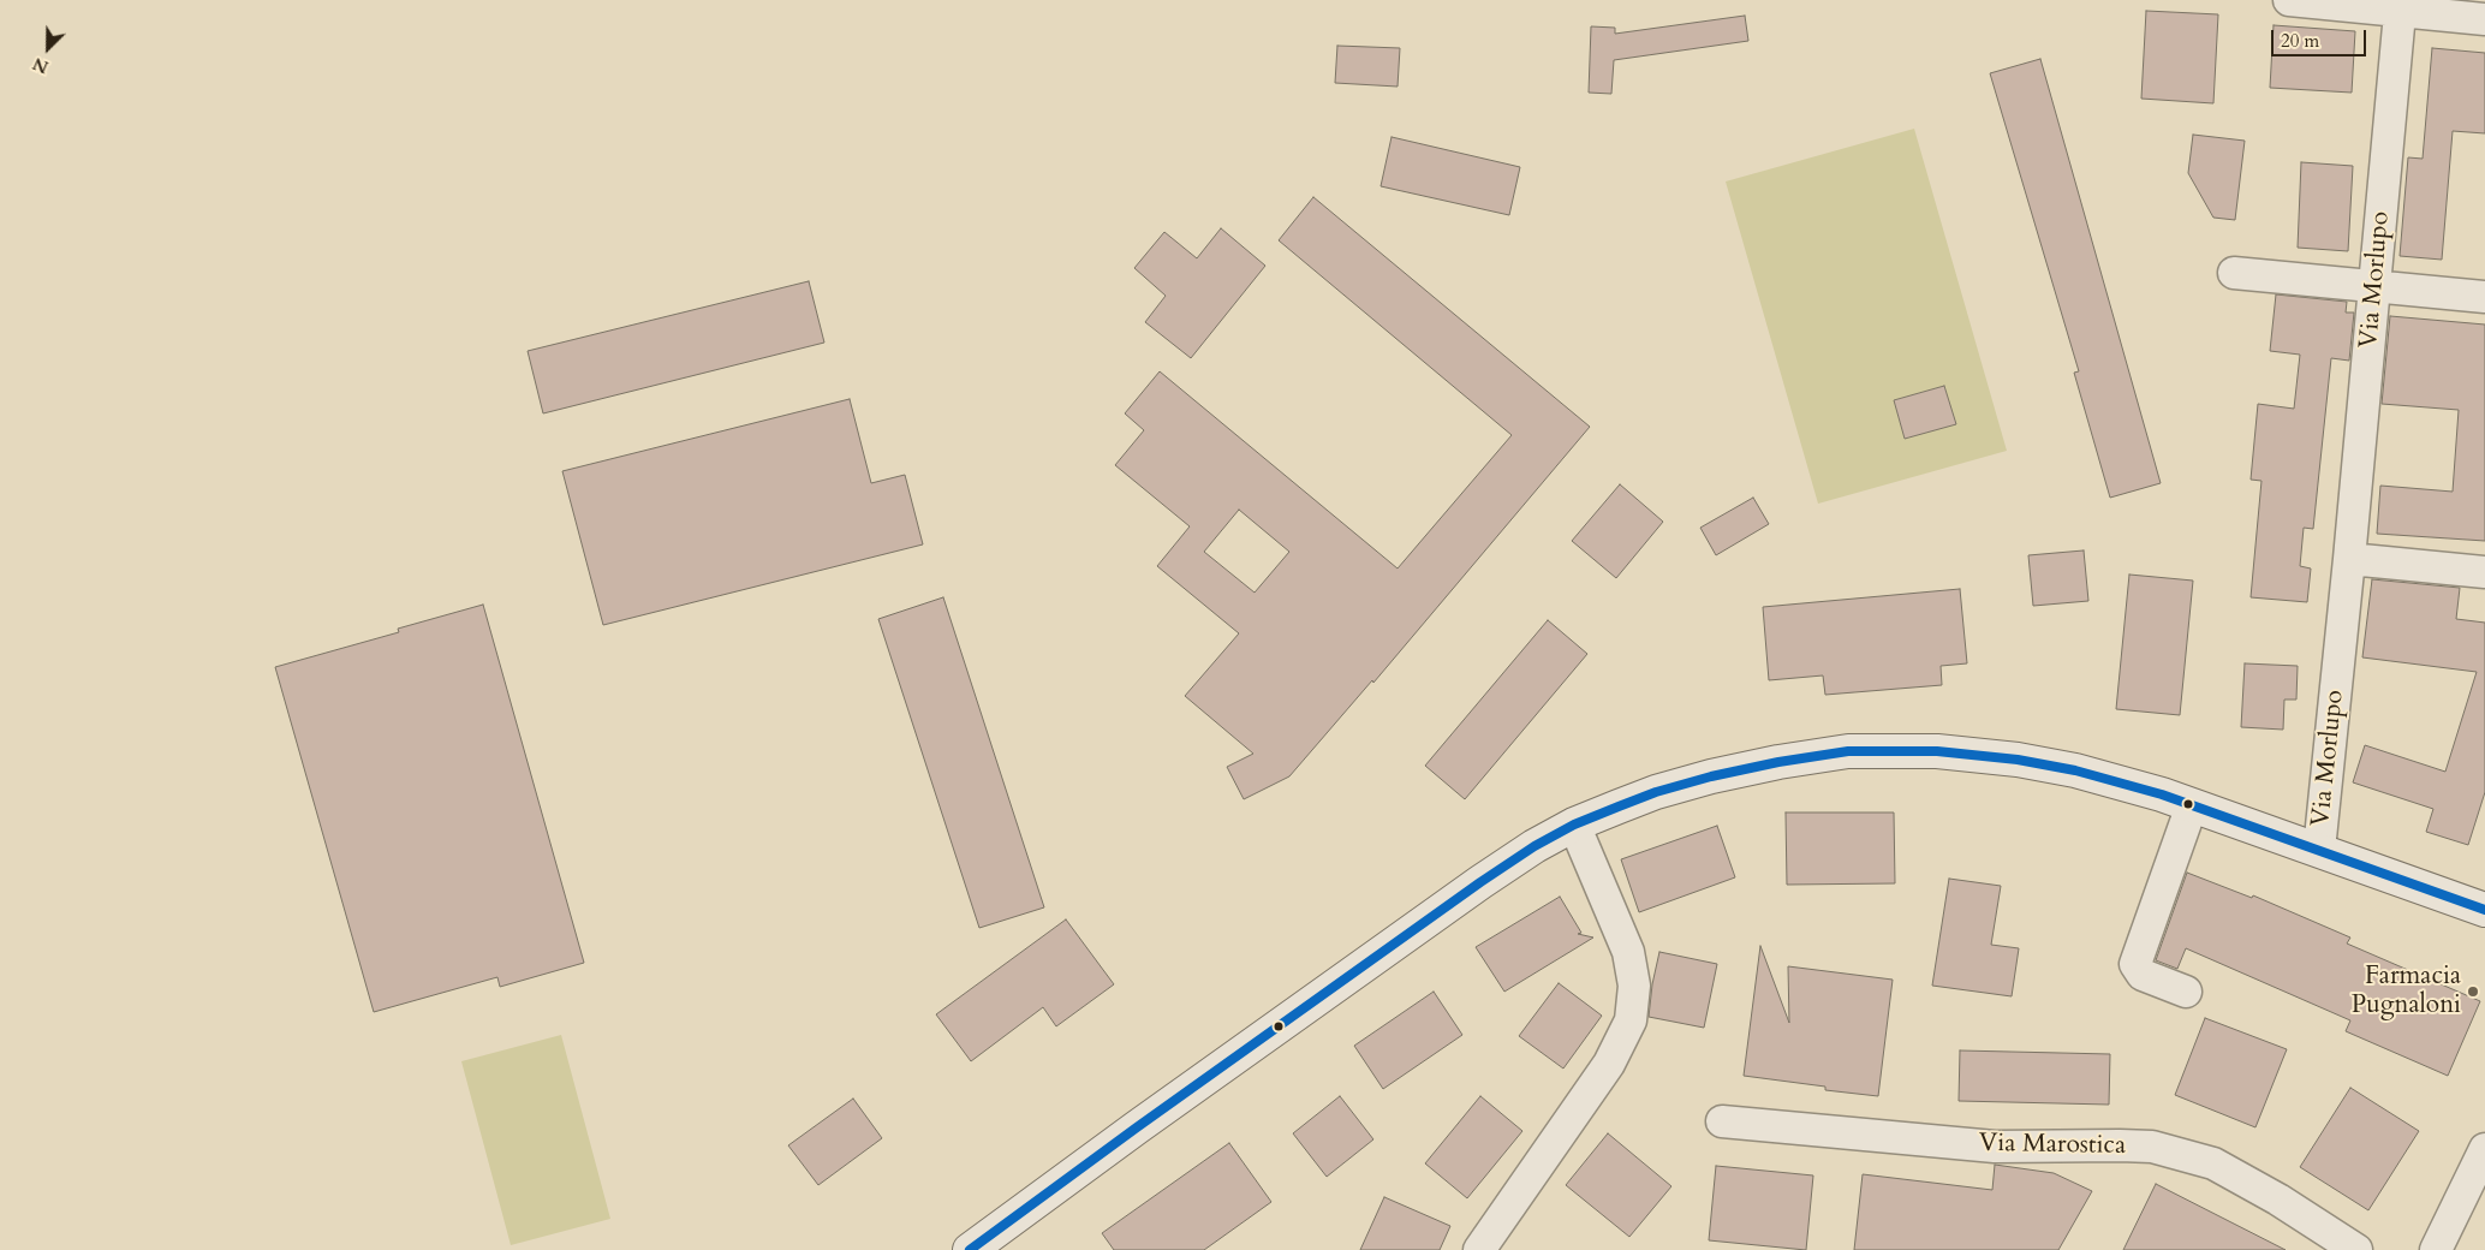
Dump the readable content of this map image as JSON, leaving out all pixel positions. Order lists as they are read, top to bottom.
{
  "streets": {
    "street": ["Via Morlupo", "Via Marostica"]
  },
  "places": ["Farmacia Pugnaloni"],
  "scale_bar": "20 m",
  "north": "bottom left"
}
